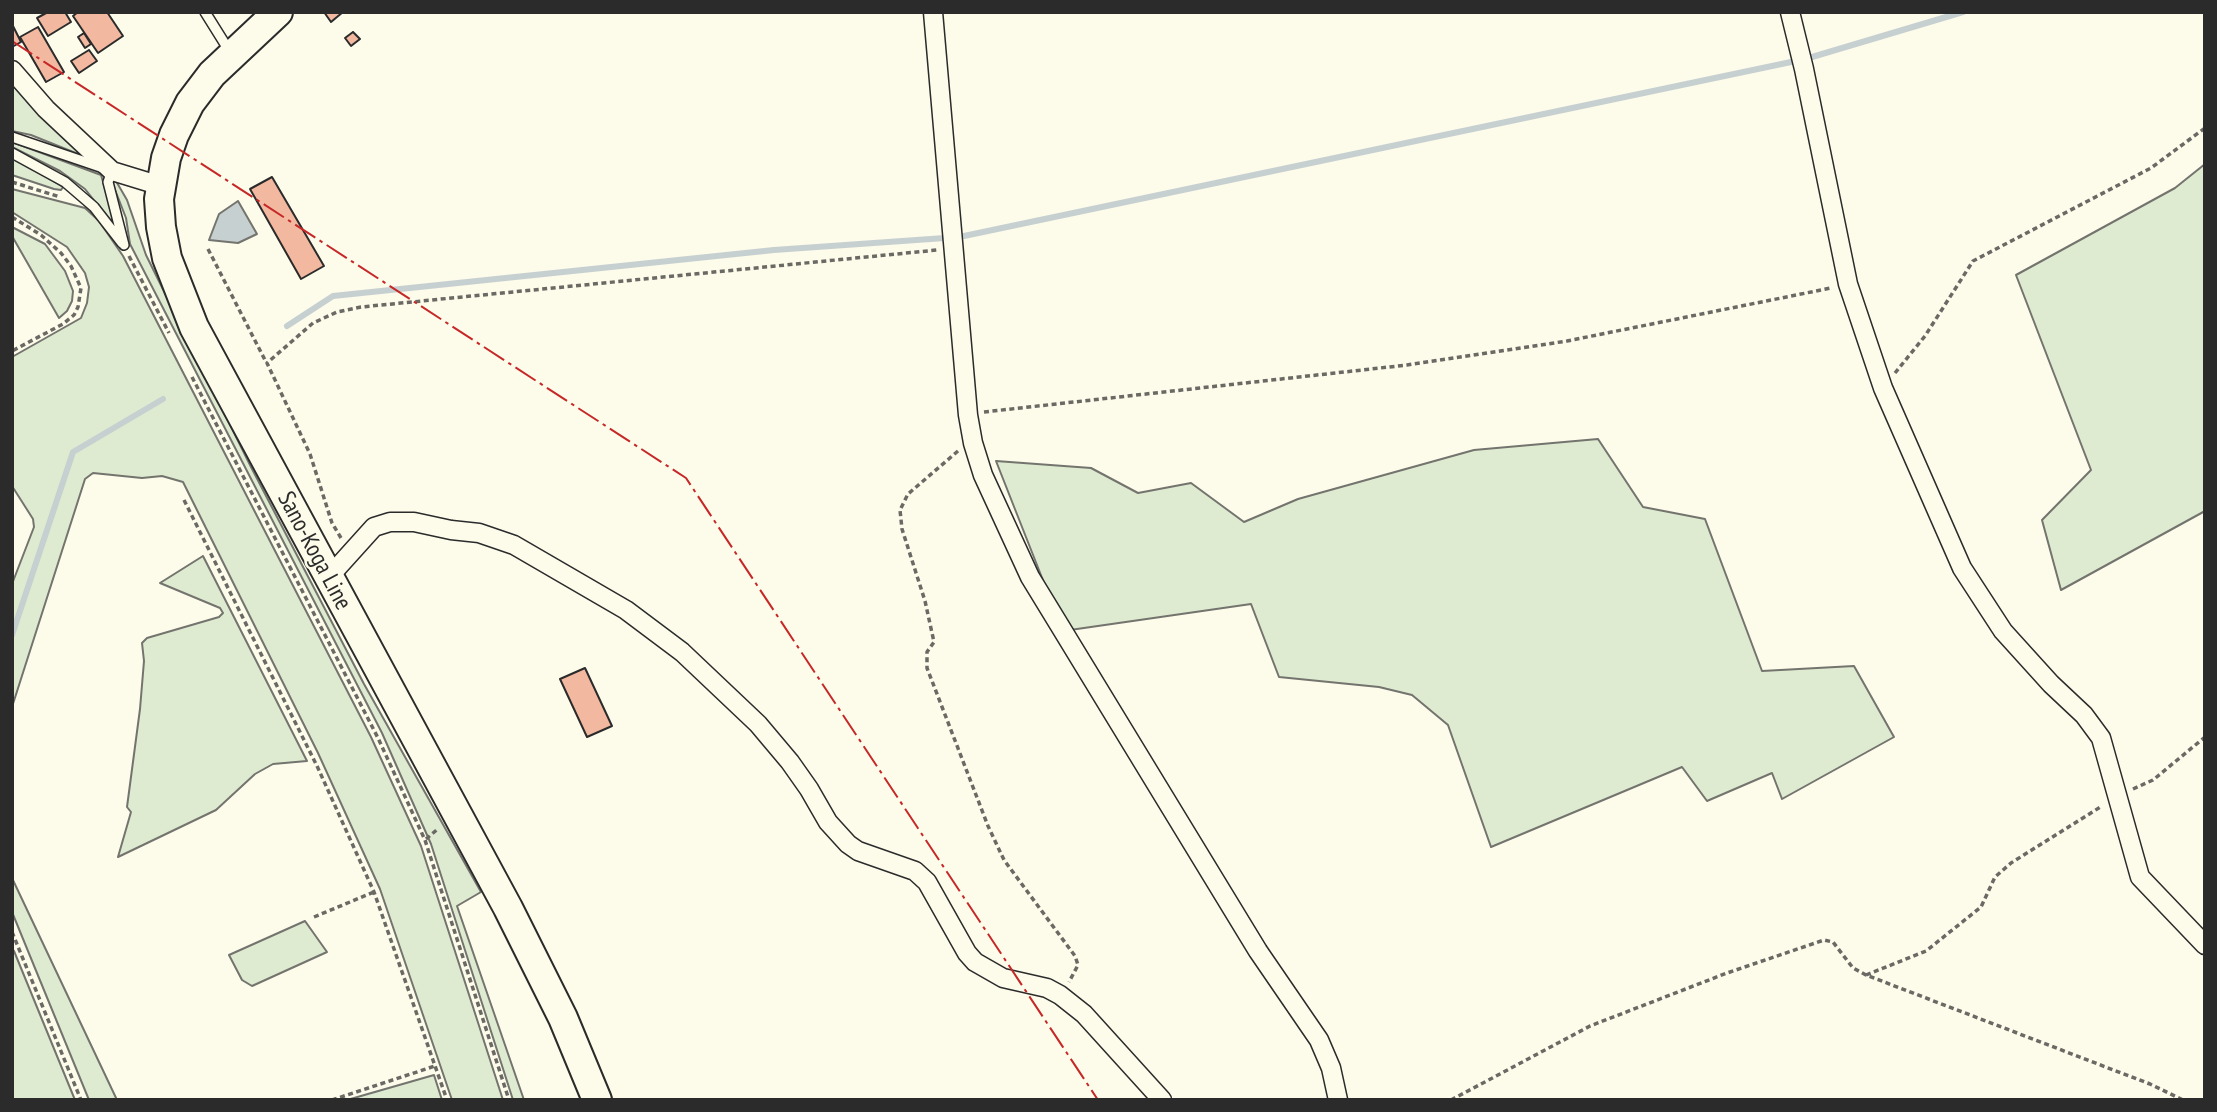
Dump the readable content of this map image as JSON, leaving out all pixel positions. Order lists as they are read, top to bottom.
{
  "streets": {
    "main road": ["Sano-Koga Line"]
  }
}
